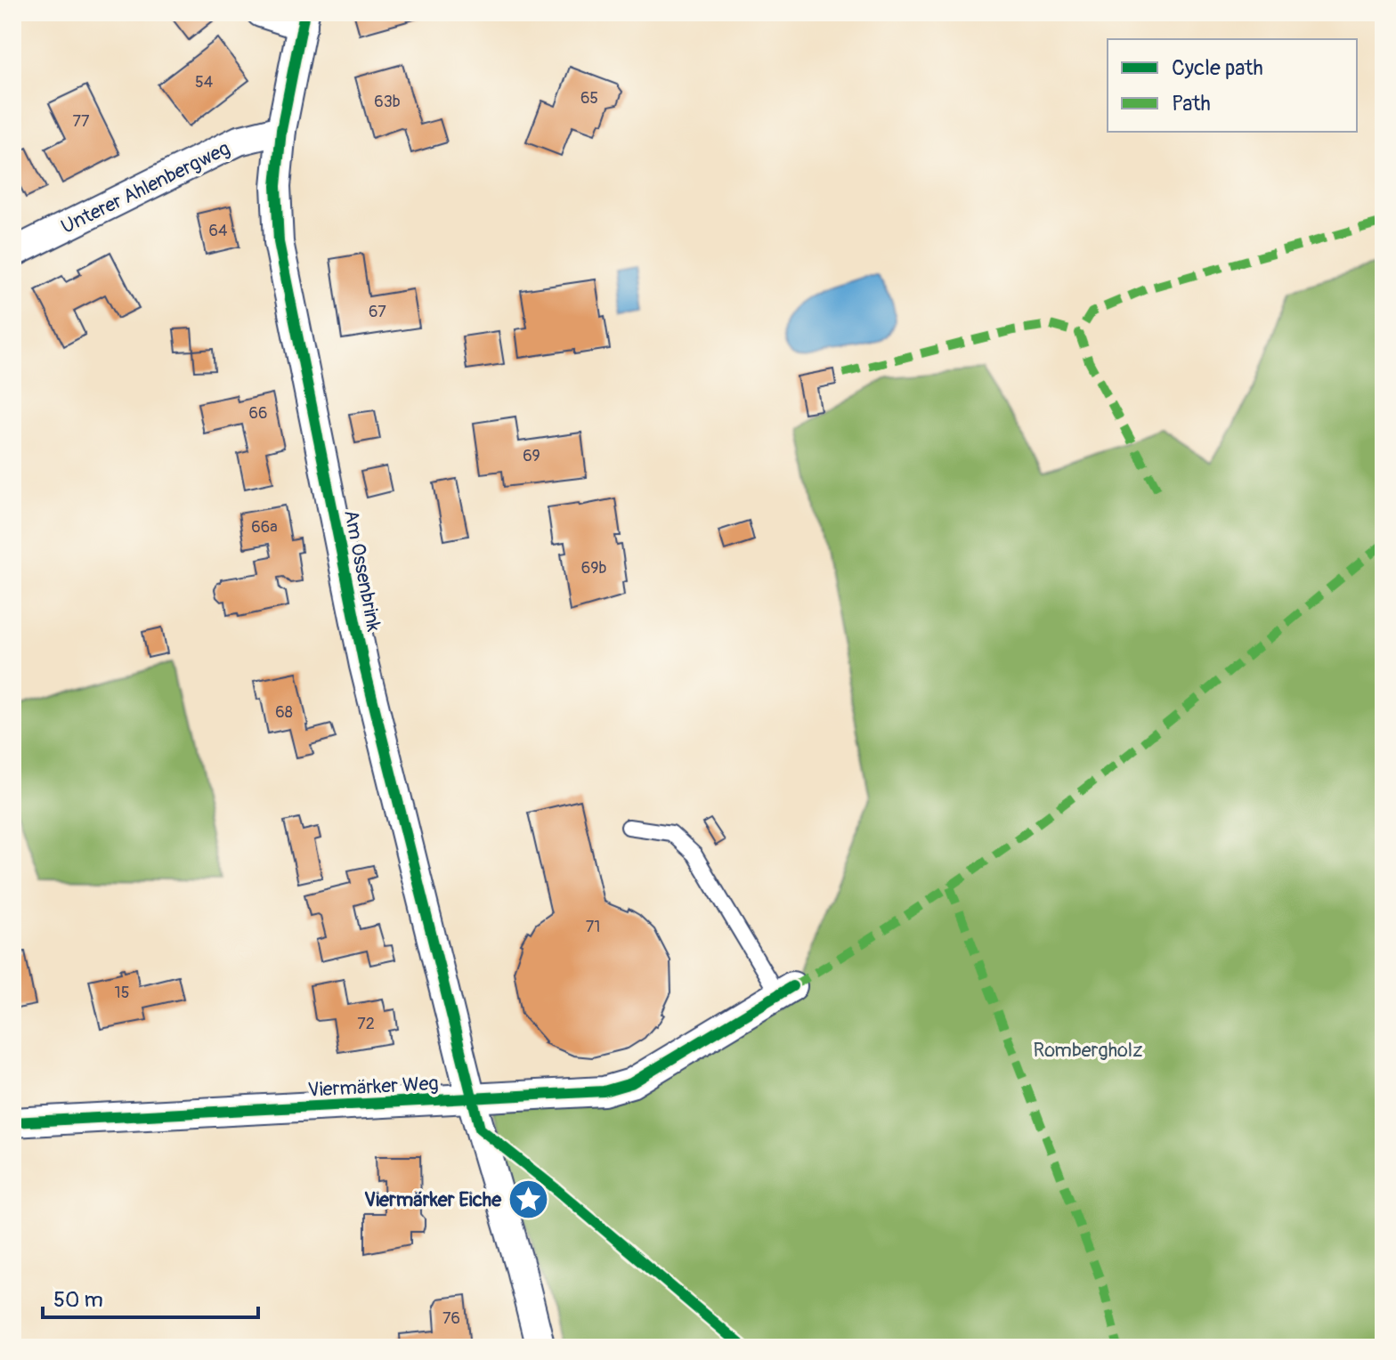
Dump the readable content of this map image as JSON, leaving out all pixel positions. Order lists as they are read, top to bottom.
{
  "streets": {
    "street": ["Unterer Ahlenbergweg", "Am Ossenbrink", "Viermärker Weg"]
  },
  "crossings": [
    ["Unterer Ahlenbergweg", "Am Ossenbrink"],
    ["Am Ossenbrink", "Viermärker Weg"]
  ],
  "parks": ["Rombergholz"],
  "places": {
    "place": ["Viermärker Eiche"]
  },
  "house_numbers": [
    "54",
    "65",
    "63b",
    "77",
    "64",
    "67",
    "66",
    "69",
    "66a",
    "69b",
    "68",
    "71",
    "15",
    "72",
    "76"
  ],
  "legend": ["Cycle path", "Path"],
  "scale_bar": "50 m"
}
